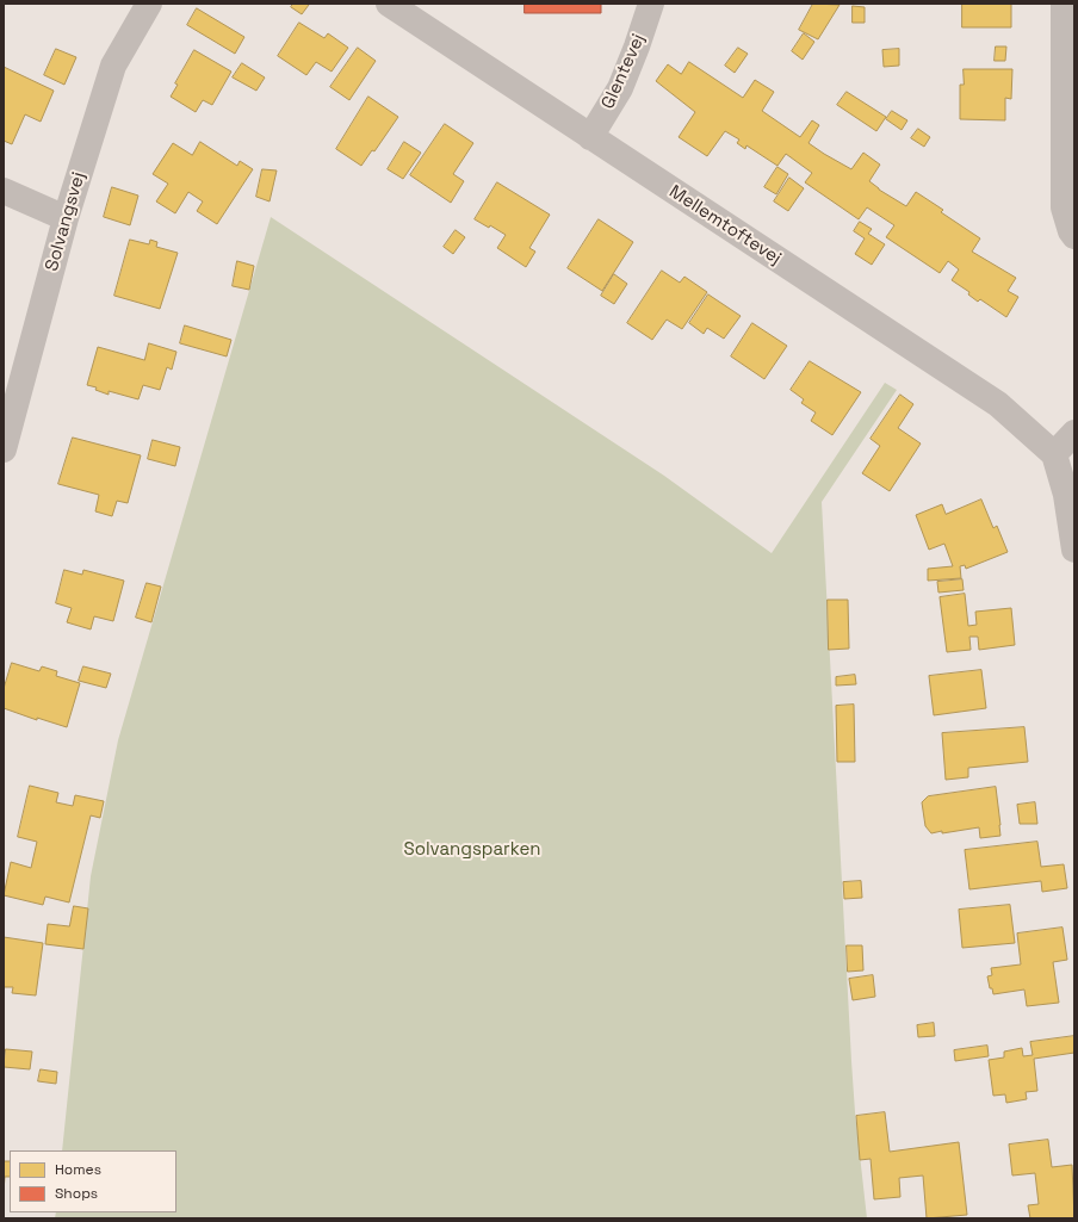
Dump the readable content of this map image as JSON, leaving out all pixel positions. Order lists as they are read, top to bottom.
{
  "streets": {
    "street": ["Glentevej", "Solvangsvej", "Mellemtoftevej"]
  },
  "crossings": [
    ["Glentevej", "Mellemtoftevej"]
  ],
  "parks": ["Solvangsparken"],
  "legend": ["Homes", "Shops"]
}
